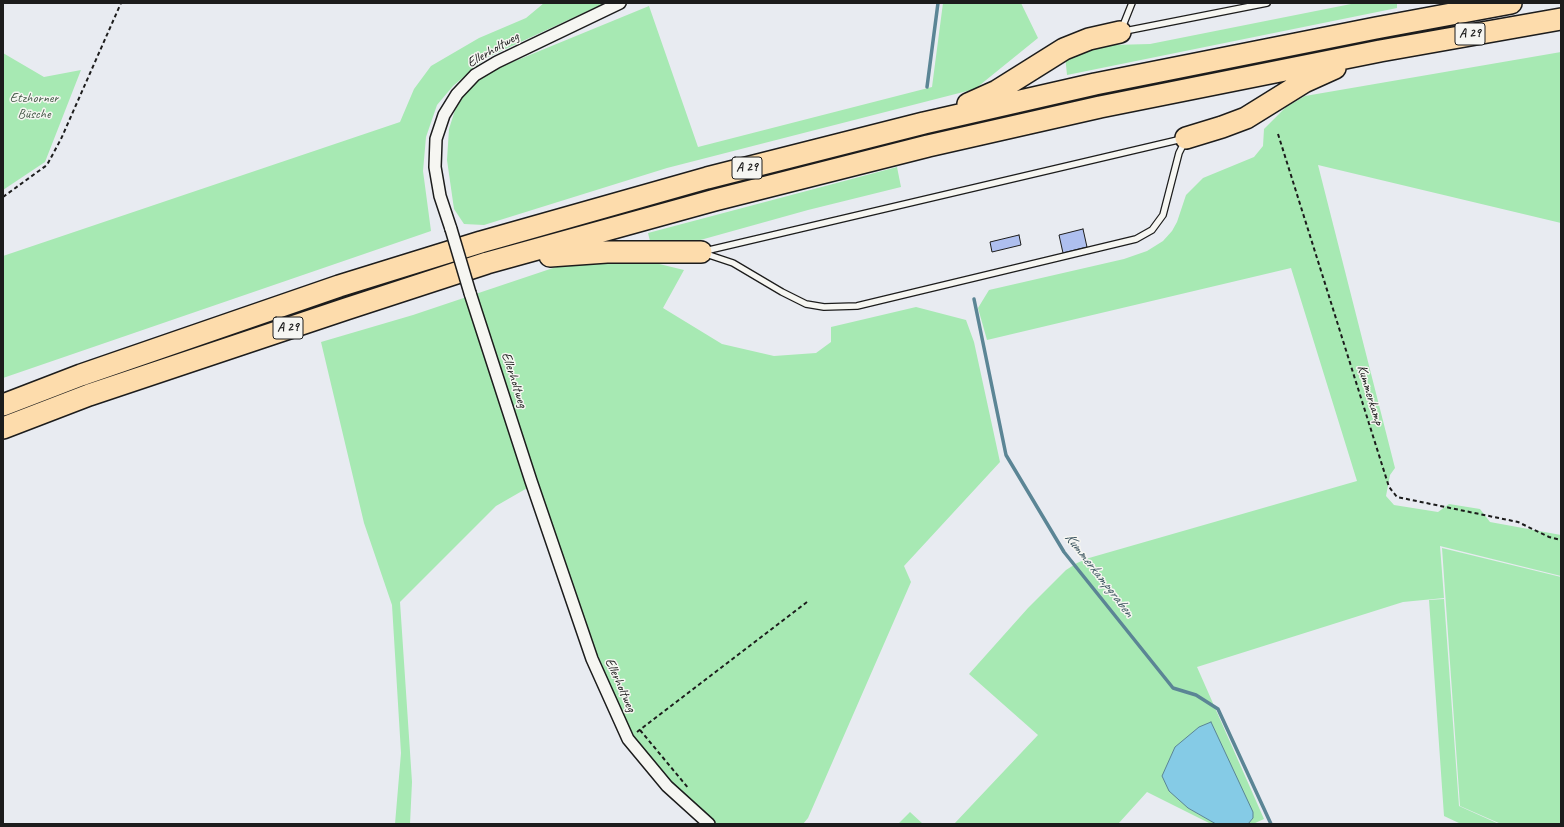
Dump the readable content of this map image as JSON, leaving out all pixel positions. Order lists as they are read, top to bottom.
{
  "streets": {
    "highway": ["A 29"],
    "street": ["Ellerholtweg"],
    "path": ["Kummerkamp"]
  },
  "water": ["Kummerkampgraben"],
  "parks": ["Etzhorner Büsche"]
}
